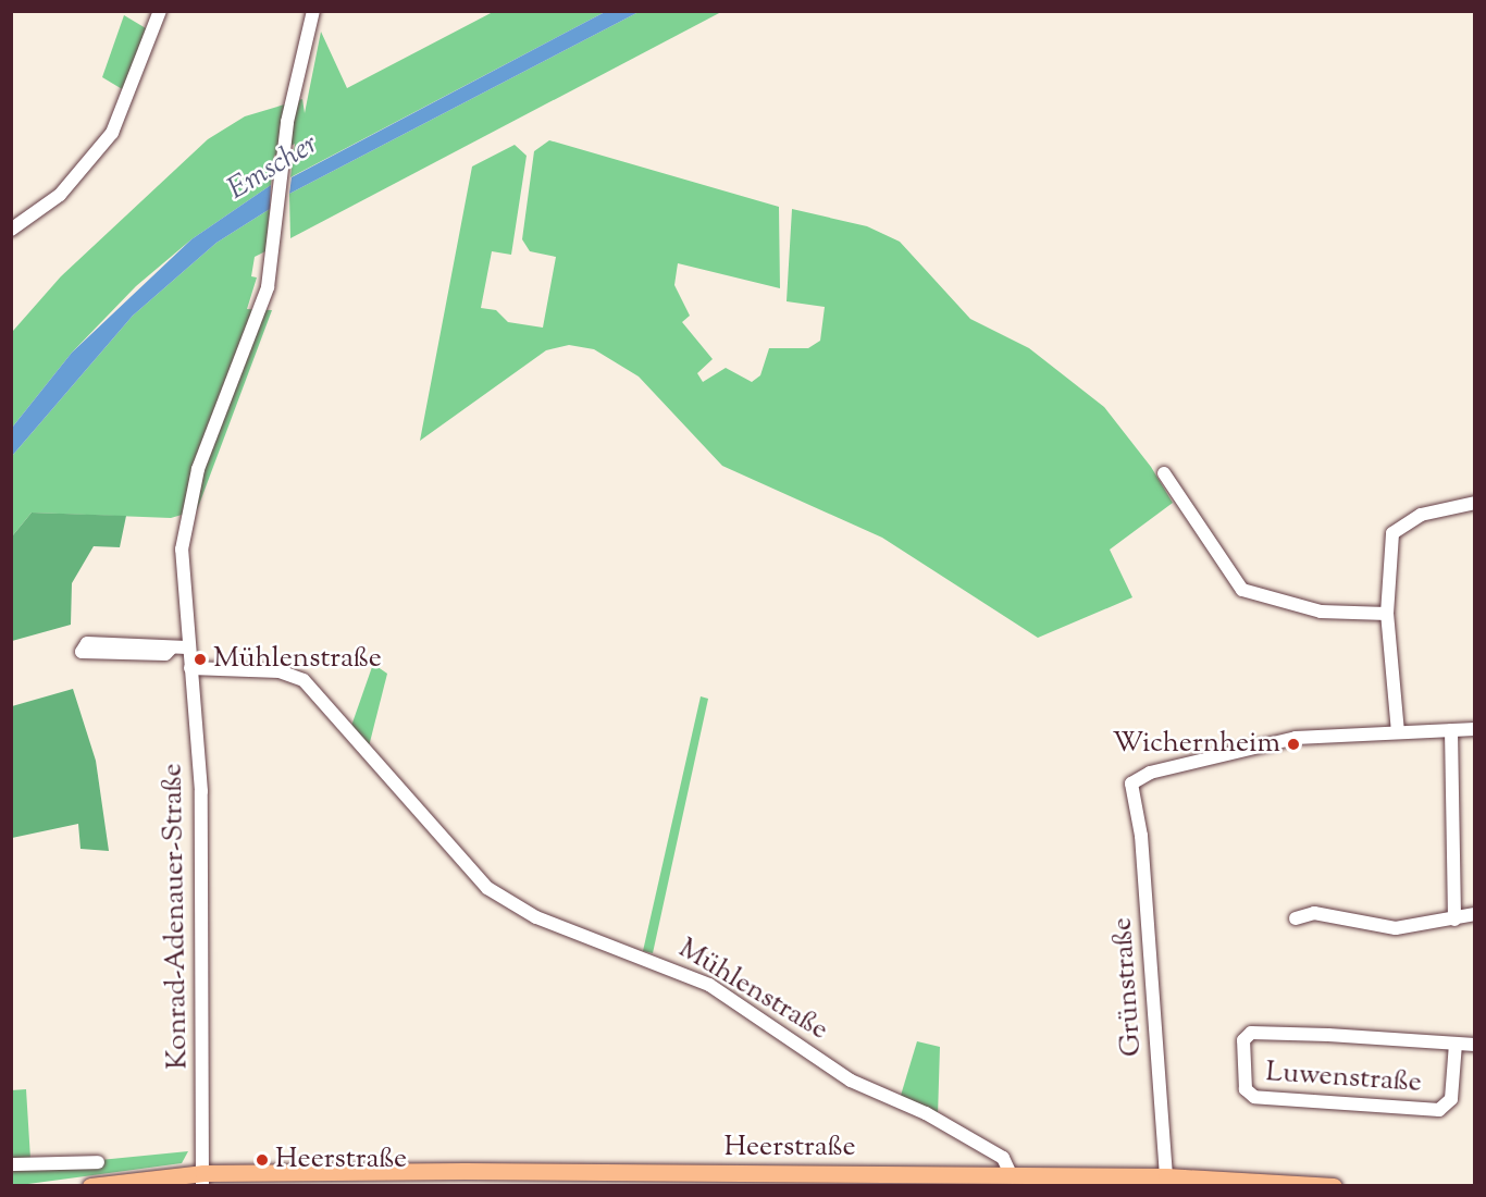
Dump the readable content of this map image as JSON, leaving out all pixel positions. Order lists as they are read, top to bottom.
{
  "streets": {
    "main road": ["Heerstraße"],
    "street": [
      "Konrad-Adenauer-Straße",
      "Grünstraße",
      "Mühlenstraße",
      "Luwenstraße"
    ]
  },
  "crossings": [
    ["Konrad-Adenauer-Straße", "Mühlenstraße"],
    ["Konrad-Adenauer-Straße", "Heerstraße"],
    ["Grünstraße", "Heerstraße"],
    ["Mühlenstraße", "Heerstraße"]
  ],
  "water": ["Emscher"],
  "places": ["Mühlenstraße", "Wichernheim", "Heerstraße"]
}
